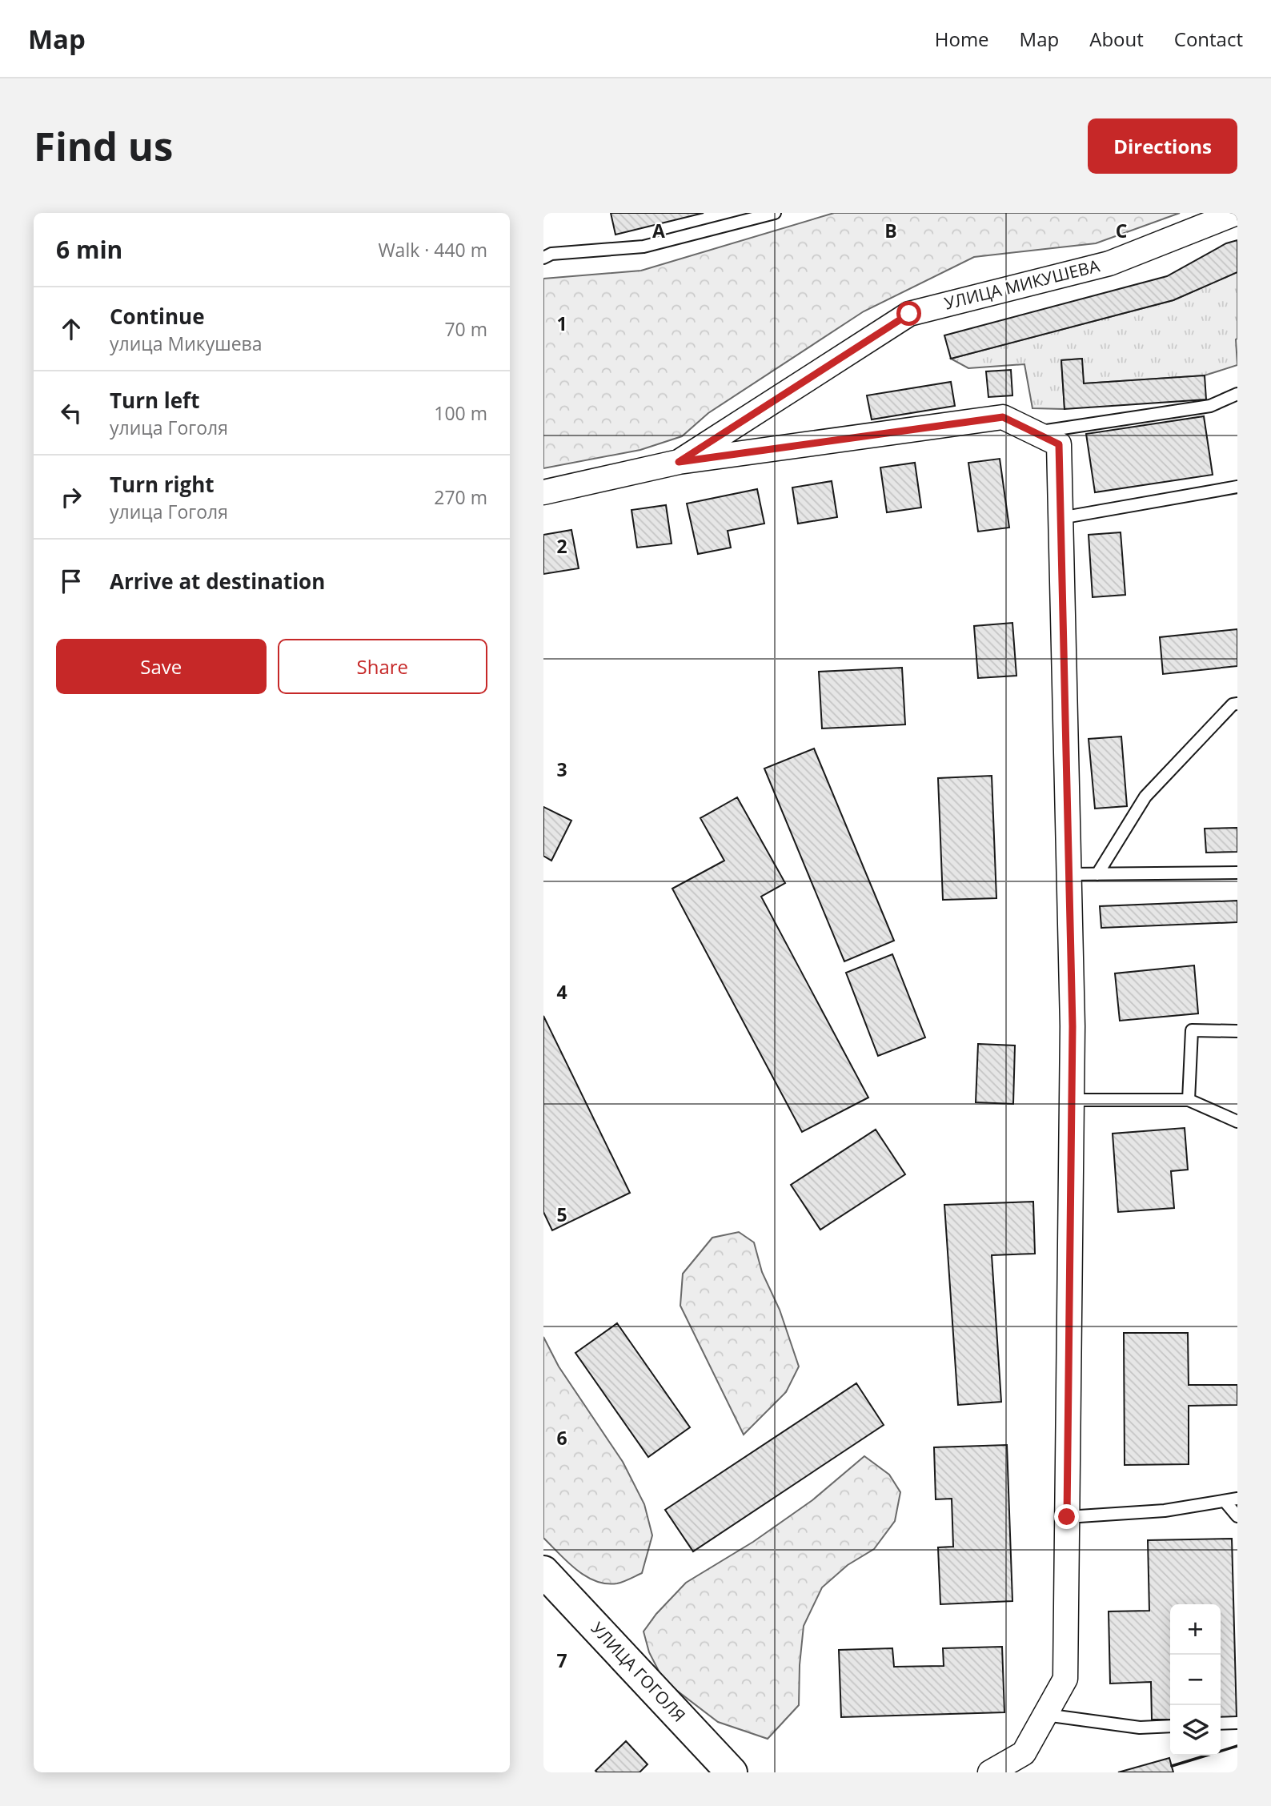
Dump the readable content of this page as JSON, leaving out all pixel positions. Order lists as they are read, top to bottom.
{
  "streets": {
    "street": ["УЛИЦА МИКУШЕВА", "УЛИЦА ГОГОЛЯ"]
  },
  "page": {
    "header": "Map",
    "nav": [
      "Home",
      "Map",
      "About",
      "Contact"
    ],
    "buttons": [
      "Directions",
      ["Save", "Share"]
    ],
    "title": "Find us",
    "heading": ["6 min", "Walk · 440 m"],
    "list": [
      ["Continue", "улица Микушева", "70 m"],
      ["Turn left", "улица Гоголя", "100 m"],
      ["Turn right", "улица Гоголя", "270 m"],
      "Arrive at destination"
    ],
    "map_buttons": ["+", "−"]
  },
  "grid": {
    "columns": ["A", "B", "C"],
    "rows": [
      "1",
      "2",
      "3",
      "4",
      "5",
      "6",
      "7"
    ]
  }
}
